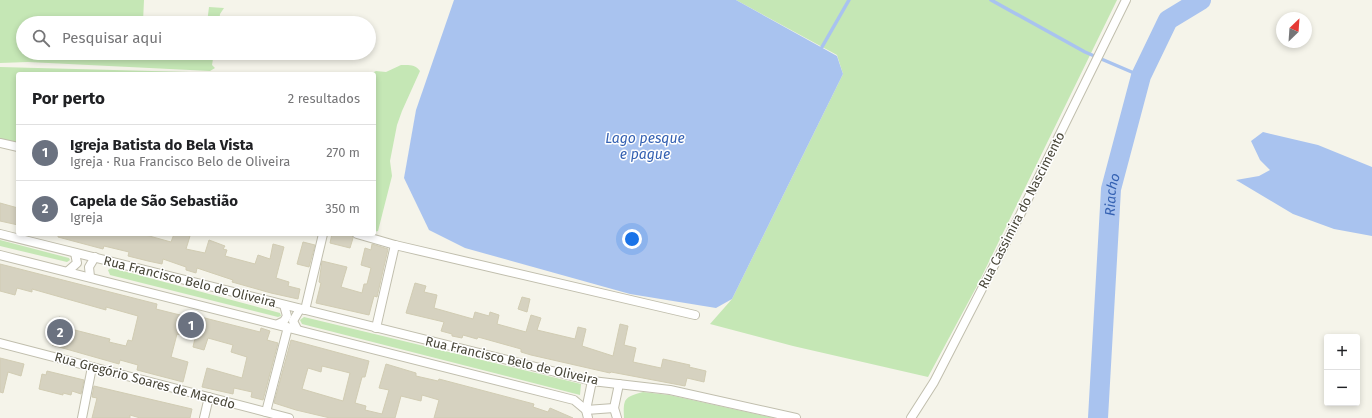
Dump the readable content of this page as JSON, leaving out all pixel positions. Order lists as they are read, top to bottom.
{
  "streets": {
    "street": ["Rua Cassimira do Nascimento", "Rua Francisco Belo de Oliveira", "Rua Gregório Soares de Macedo"]
  },
  "water": ["Lago pesque e pague", "Riacho"],
  "north": "top right",
  "page": {
    "search": "Pesquisar aqui",
    "heading": ["Por perto", "2 resultados"],
    "list": [
      {
        "mark": "1",
        "name": "Igreja Batista do Bela Vista",
        "note": "Igreja · Rua Francisco Belo de Oliveira",
        "value": "270 m"
      },
      {
        "mark": "2",
        "name": "Capela de São Sebastião",
        "note": "Igreja",
        "value": "350 m"
      }
    ],
    "pins": ["1", "2"],
    "map_buttons": ["+", "−"]
  }
}
